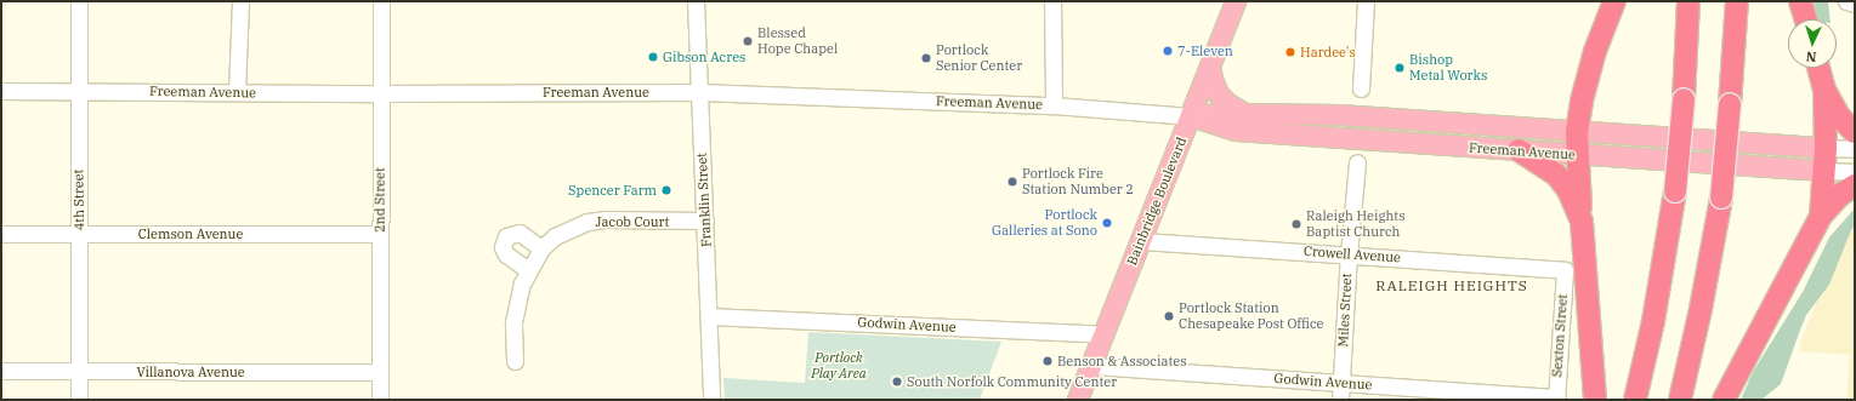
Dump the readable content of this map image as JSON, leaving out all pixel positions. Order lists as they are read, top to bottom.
{
  "streets": {
    "main road": ["Freeman Avenue", "Bainbridge Boulevard"],
    "street": [
      "4th Street",
      "2nd Street",
      "Franklin Street",
      "Jacob Court",
      "Clemson Avenue",
      "Crowell Avenue",
      "Miles Street",
      "Godwin Avenue",
      "Sexton Street",
      "Villanova Avenue"
    ]
  },
  "crossings": [
    ["Freeman Avenue", "4th Street"],
    ["Freeman Avenue", "2nd Street"],
    ["Freeman Avenue", "Franklin Street"],
    ["Freeman Avenue", "Bainbridge Boulevard"],
    ["4th Street", "Clemson Avenue"],
    ["4th Street", "Villanova Avenue"],
    ["2nd Street", "Clemson Avenue"],
    ["2nd Street", "Villanova Avenue"],
    ["Franklin Street", "Jacob Court"],
    ["Franklin Street", "Godwin Avenue"],
    ["Bainbridge Boulevard", "Crowell Avenue"],
    ["Bainbridge Boulevard", "Godwin Avenue"],
    ["Crowell Avenue", "Miles Street"],
    ["Crowell Avenue", "Sexton Street"],
    ["Miles Street", "Godwin Avenue"],
    ["Godwin Avenue", "Sexton Street"]
  ],
  "districts": ["RALEIGH HEIGHTS"],
  "parks": ["Portlock Play Area"],
  "places": [
    "Blessed Hope Chapel",
    "7-Eleven",
    "Hardee's",
    "Gibson Acres",
    "Portlock Senior Center",
    "Bishop Metal Works",
    "Portlock Fire Station Number 2",
    "Spencer Farm",
    "Portlock Galleries at Sono",
    "Raleigh Heights Baptist Church",
    "Portlock Station Chesapeake Post Office",
    "Benson & Associates",
    "South Norfolk Community Center"
  ],
  "north": "bottom"
}
